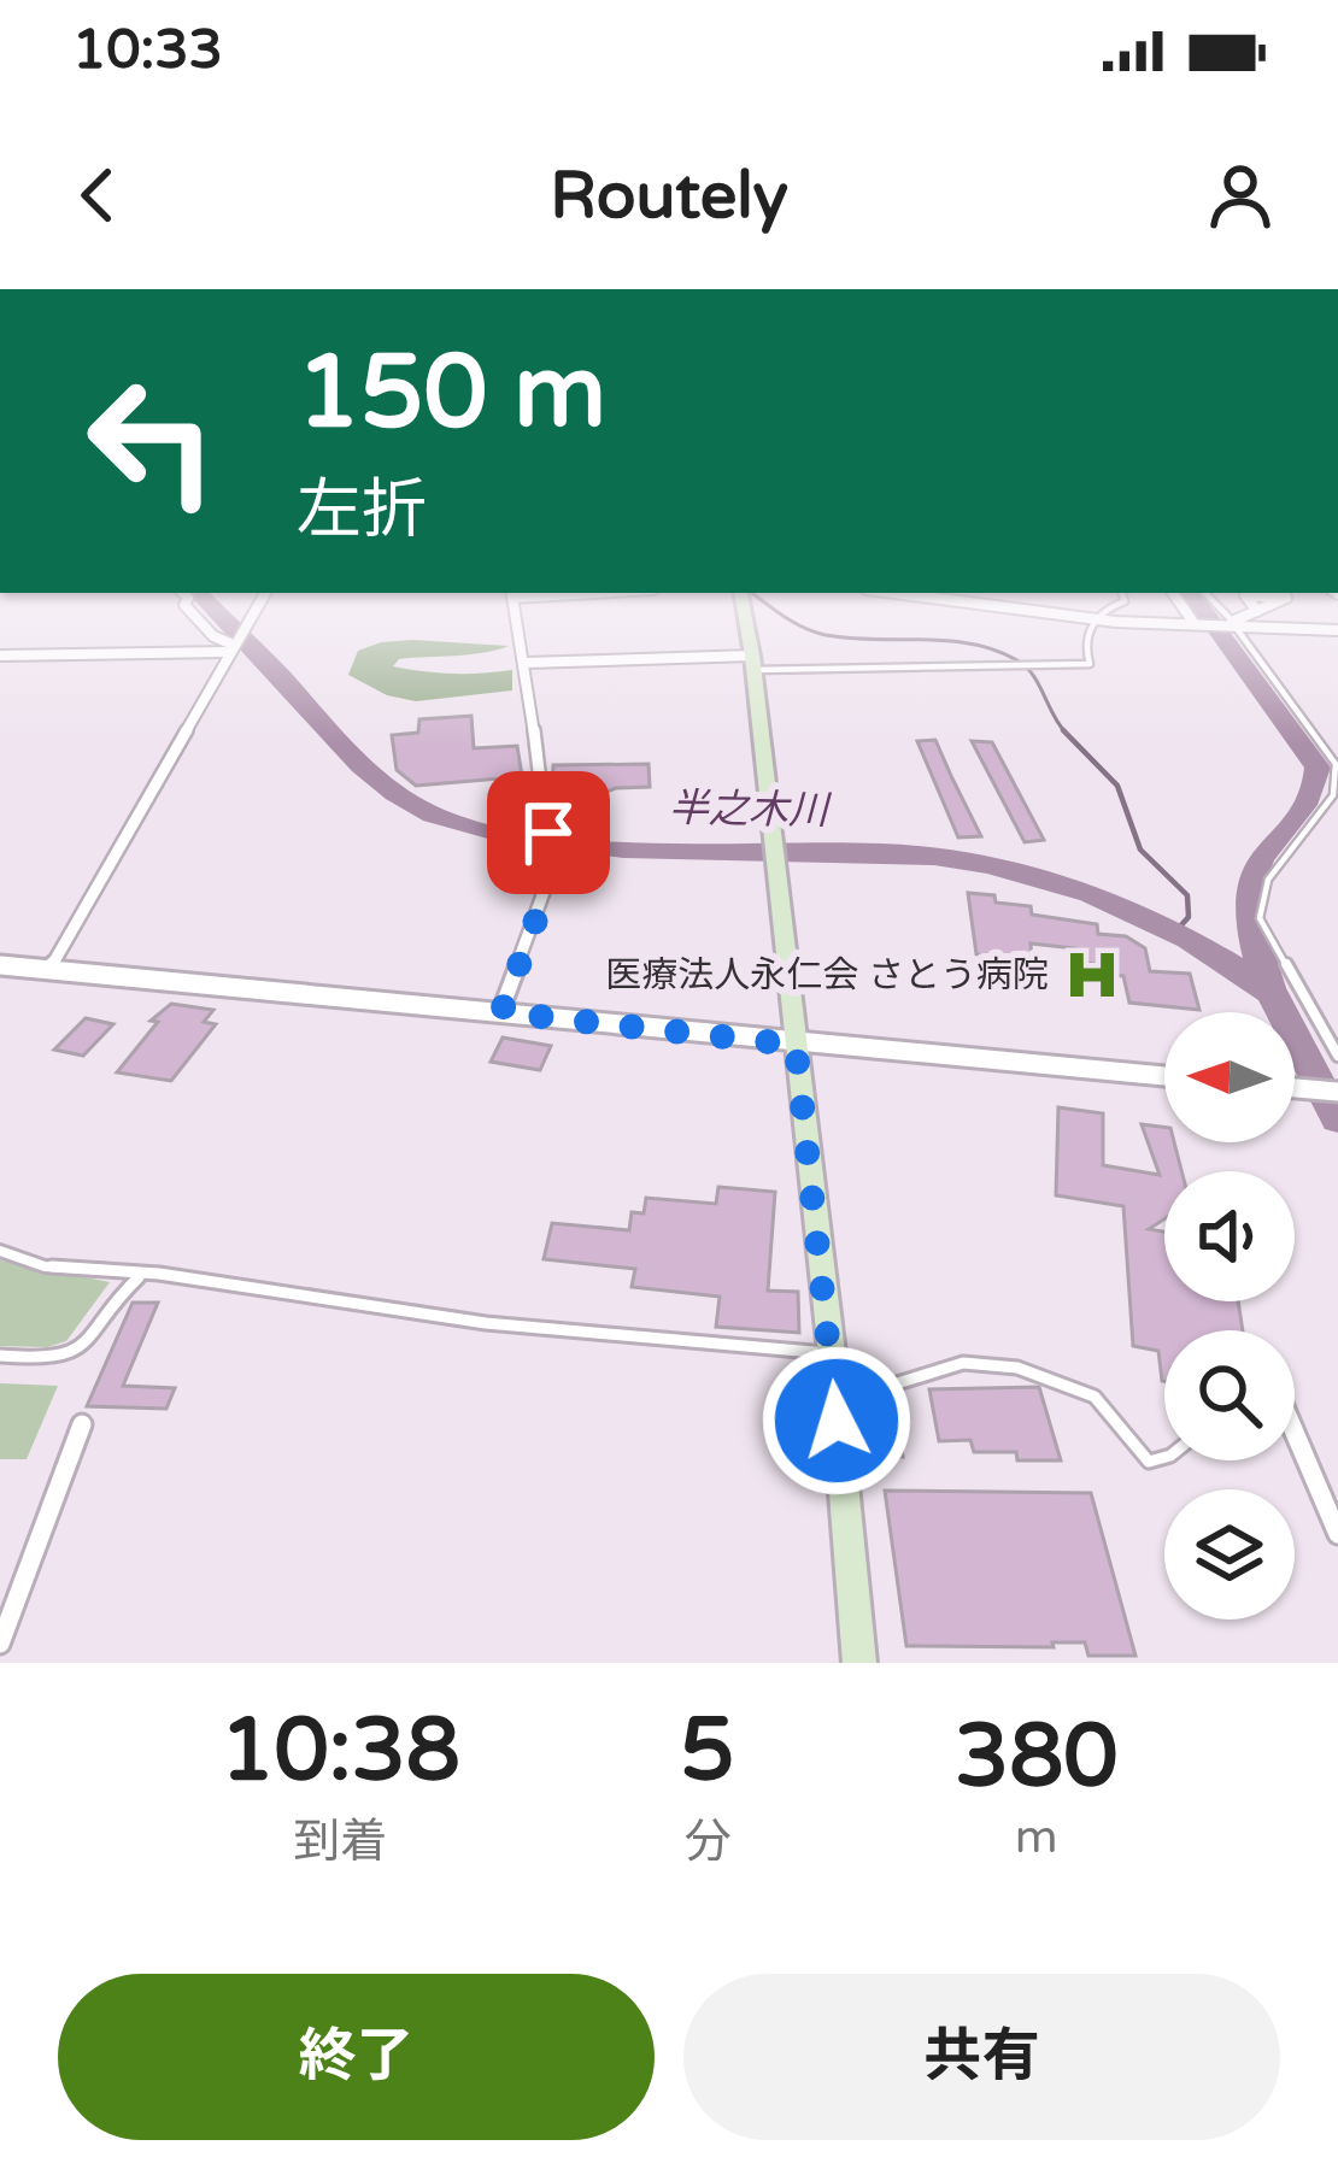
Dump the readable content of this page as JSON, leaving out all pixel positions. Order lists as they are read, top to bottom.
{
  "water": ["半之木川"],
  "places": {
    "hospital": ["医療法人永仁会 さとう病院"]
  },
  "north": "left",
  "page": {
    "status": "10:33",
    "header": "Routely",
    "turn": ["150 m", "左折"],
    "eta": [
      "10:38",
      "到着",
      "5",
      "分",
      "380",
      "m"
    ],
    "buttons": ["終了", "共有"]
  }
}
